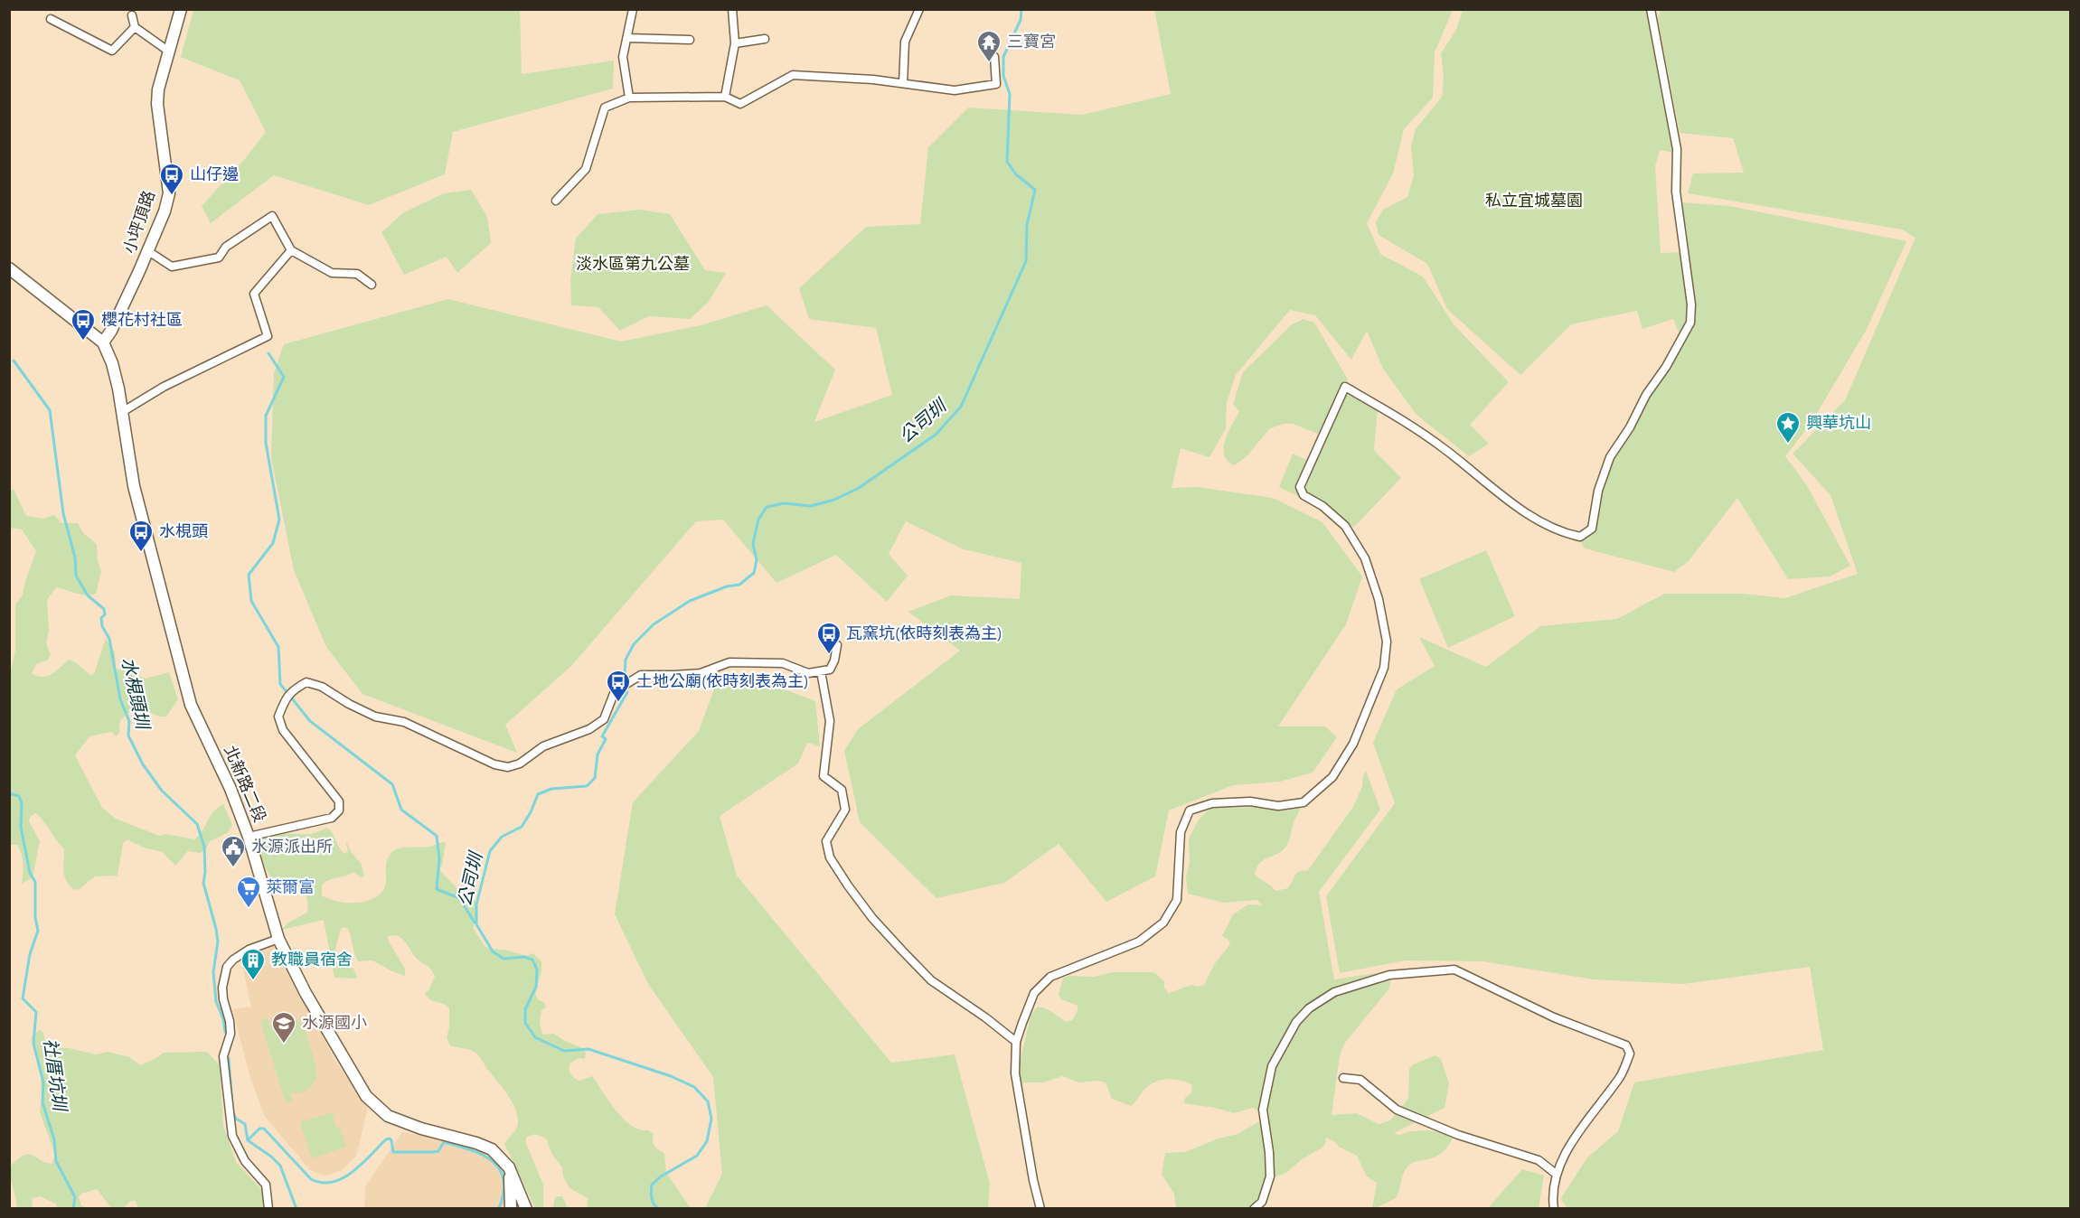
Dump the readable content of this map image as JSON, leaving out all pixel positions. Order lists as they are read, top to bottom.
{
  "streets": {
    "main road": ["小坪頂路", "北新路二段"]
  },
  "crossings": [
    ["小坪頂路", "北新路二段"]
  ],
  "water": ["公司圳", "水梘頭圳", "社厝坑圳"],
  "parks": ["私立宜城墓園", "淡水區第九公墓"],
  "places": {
    "temple": ["三寶宮"],
    "bus stop": [
      "山仔邊",
      "櫻花村社區",
      "水梘頭",
      "瓦窯坑(依時刻表為主)",
      "土地公廟(依時刻表為主)"
    ],
    "place": ["興華坑山"],
    "public building": ["水源派出所"],
    "supermarket": ["萊爾富"],
    "building": ["教職員宿舍"],
    "school or university": ["水源國小"]
  }
}
